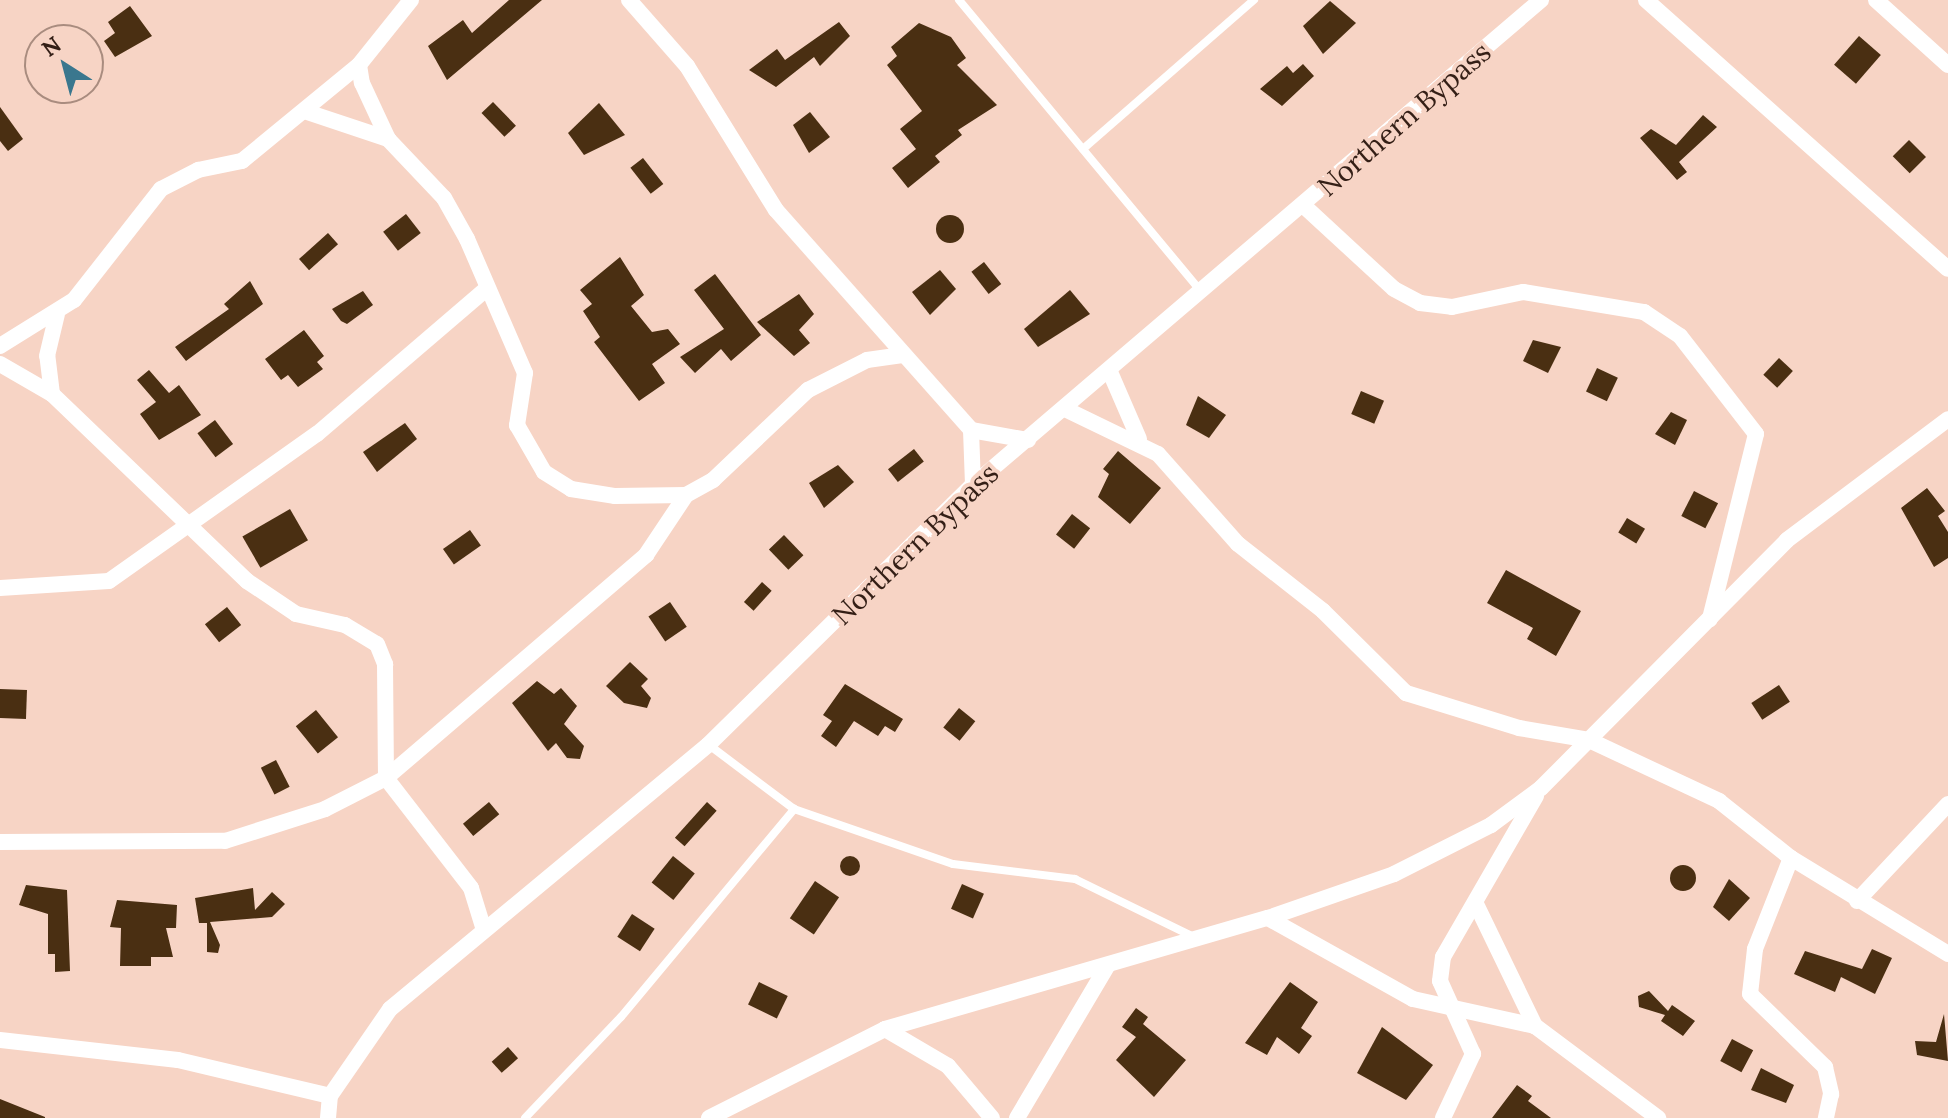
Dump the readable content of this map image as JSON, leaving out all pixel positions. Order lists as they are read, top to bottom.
{
  "streets": {
    "street": ["Northern Bypass"]
  },
  "north": "top left"
}
